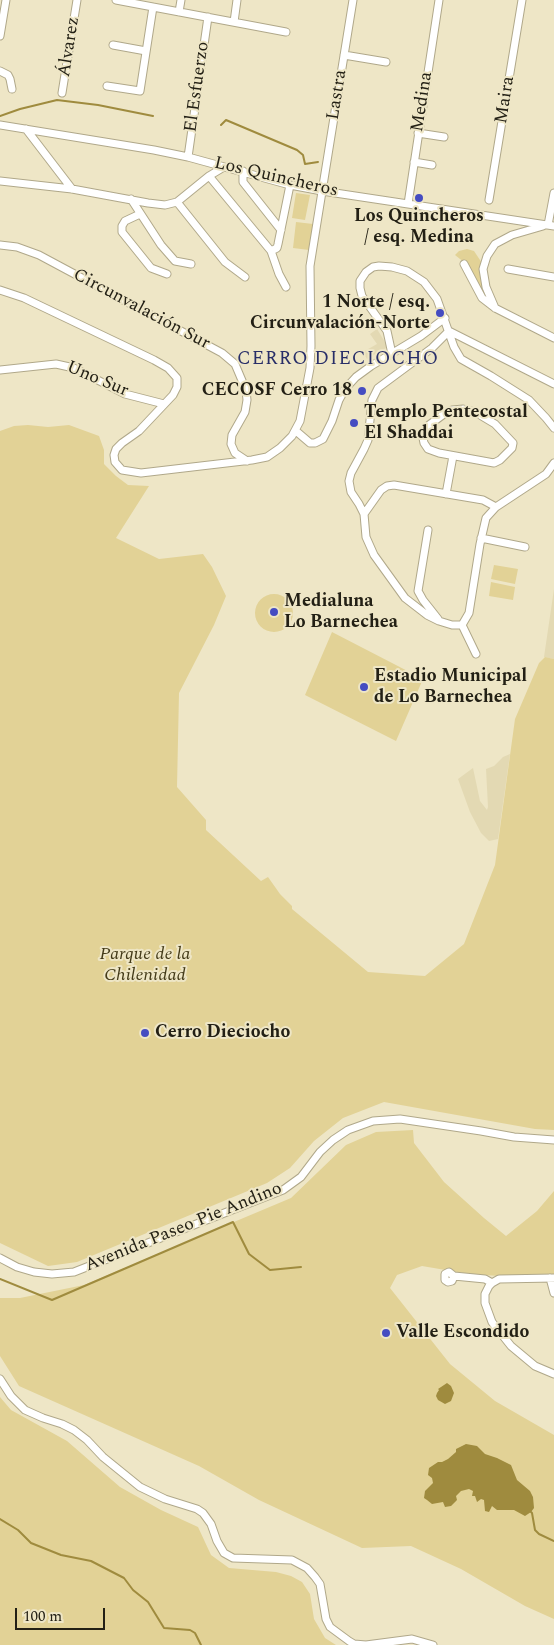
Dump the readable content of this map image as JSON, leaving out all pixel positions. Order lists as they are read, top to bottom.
{
  "streets": {
    "street": [
      "Álvarez",
      "El Esfuerzo",
      "Lastra",
      "Maira",
      "Medina",
      "Los Quincheros",
      "Circunvalación Sur",
      "Uno Sur",
      "Avenida Paseo Pie Andino"
    ]
  },
  "crossings": [
    ["El Esfuerzo", "Los Quincheros"],
    ["Lastra", "Los Quincheros"],
    ["Medina", "Los Quincheros"]
  ],
  "districts": ["CERRO DIECIOCHO"],
  "parks": ["Parque de la Chilenidad"],
  "places": [
    "Los Quincheros / esq. Medina",
    "1 Norte / esq. Circunvalación-Norte",
    "CECOSF Cerro 18",
    "Templo Pentecostal El Shaddai",
    "Medialuna Lo Barnechea",
    "Estadio Municipal de Lo Barnechea",
    "Cerro Dieciocho",
    "Valle Escondido"
  ],
  "scale_bar": "100 m"
}
